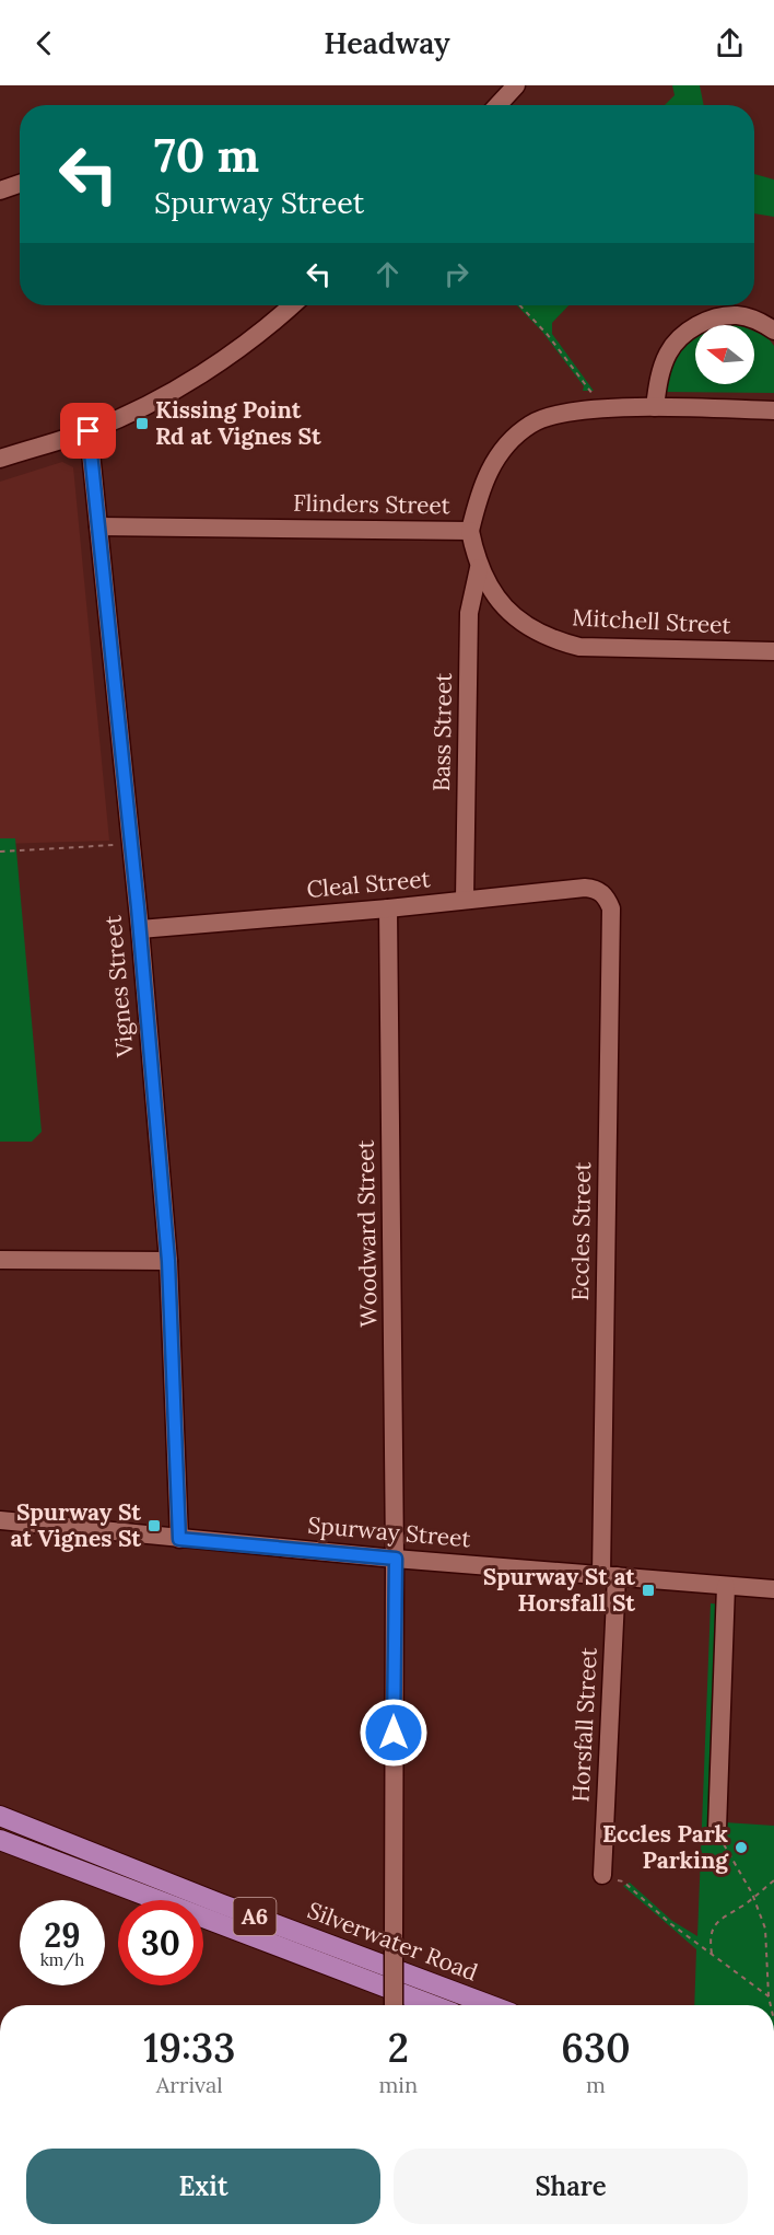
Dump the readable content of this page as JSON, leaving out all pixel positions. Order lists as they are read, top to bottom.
{
  "streets": {
    "highway": ["A6", "Silverwater Road"],
    "street": [
      "Flinders Street",
      "Mitchell Street",
      "Bass Street",
      "Cleal Street",
      "Vignes Street",
      "Eccles Street",
      "Woodward Street",
      "Spurway Street",
      "Horsfall Street"
    ]
  },
  "crossings": [
    ["Flinders Street", "Mitchell Street"],
    ["Flinders Street", "Vignes Street"],
    ["Mitchell Street", "Bass Street"],
    ["Bass Street", "Cleal Street"],
    ["Cleal Street", "Vignes Street"],
    ["Cleal Street", "Eccles Street"],
    ["Cleal Street", "Woodward Street"],
    ["Vignes Street", "Spurway Street"],
    ["Eccles Street", "Spurway Street"],
    ["Eccles Street", "Horsfall Street"],
    ["Woodward Street", "Spurway Street"],
    ["Spurway Street", "Horsfall Street"]
  ],
  "places": {
    "transit": ["Kissing Point Rd at Vignes St", "Spurway St at Vignes St", "Spurway St at Horsfall St"],
    "other": ["Eccles Park Parking"]
  },
  "north": "left",
  "page": {
    "header": "Headway",
    "turn": ["70 m", "Spurway Street"],
    "speed": "29 km/h",
    "limit": "30",
    "eta": [
      "19:33",
      "Arrival",
      "2",
      "min",
      "630",
      "m"
    ],
    "buttons": ["Exit", "Share"]
  }
}
